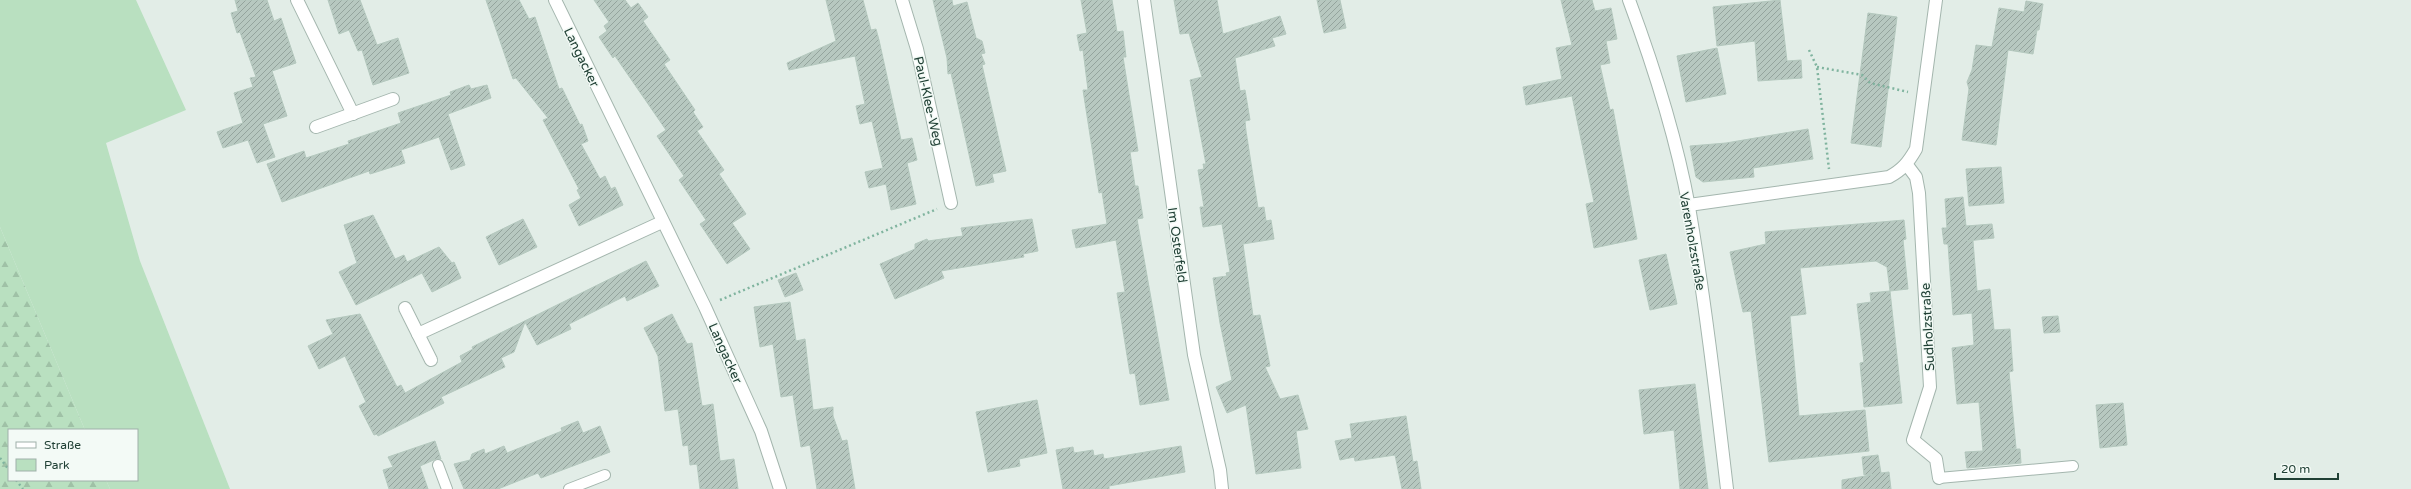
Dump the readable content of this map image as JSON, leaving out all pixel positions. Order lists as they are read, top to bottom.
{
  "streets": {
    "street": [
      "Langacker",
      "Paul-Klee-Weg",
      "Varenholzstraße",
      "Im Osterfeld",
      "Sudholzstraße"
    ]
  },
  "legend": ["Straße", "Park"],
  "scale_bar": "20 m"
}
